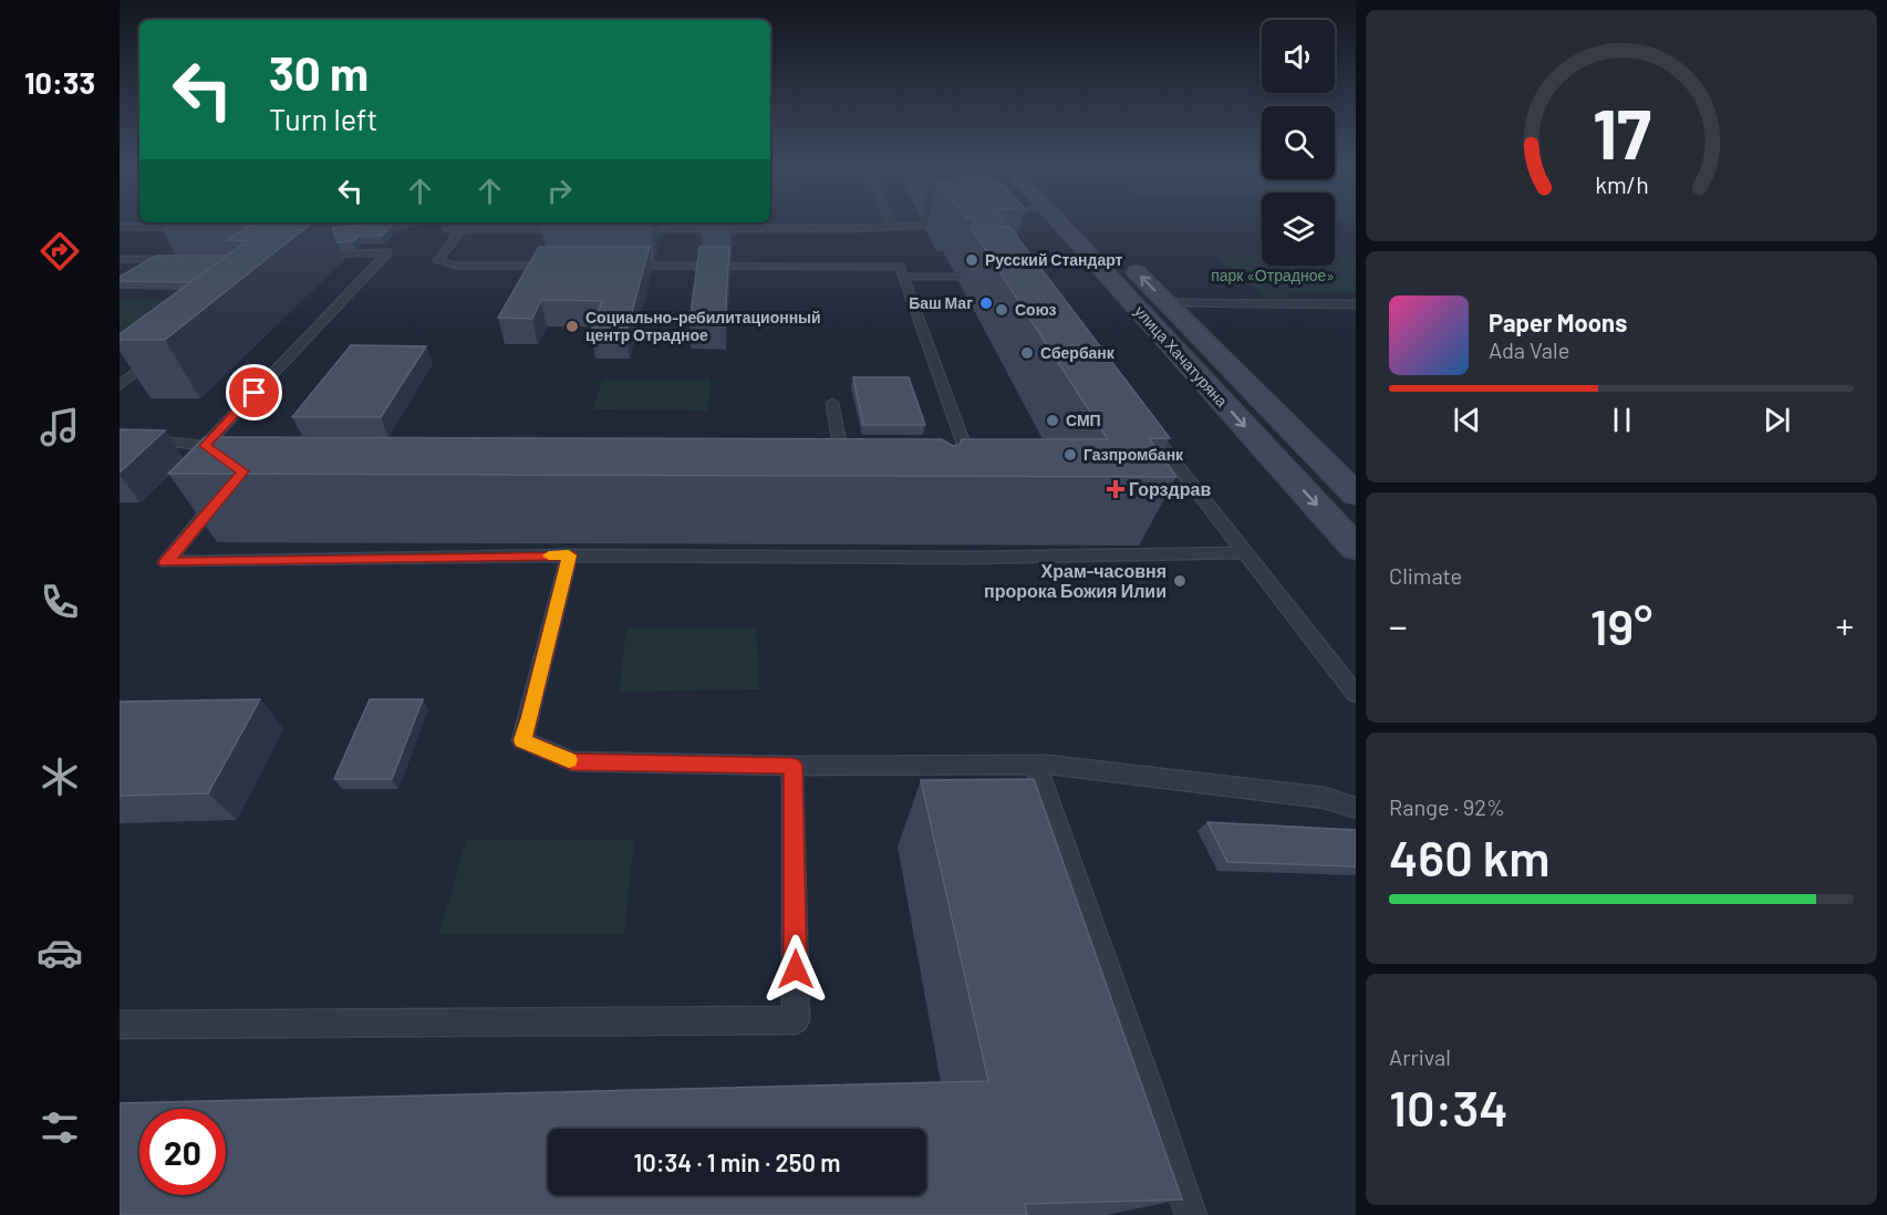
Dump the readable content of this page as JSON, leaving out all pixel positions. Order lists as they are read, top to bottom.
{
  "streets": {
    "main road": ["улица Хачатуряна"]
  },
  "parks": ["парк «Отрадное»"],
  "places": {
    "other": [
      "Русский Стандарт",
      "Баш Маг",
      "Союз",
      "Социально-ребилитационный центр Отрадное",
      "Сбербанк",
      "СМП",
      "Газпромбанк",
      "Храм-часовня пророка Божия Илии"
    ],
    "health": ["Горздрав"]
  },
  "page": {
    "tabs": "10:33",
    "turn": ["30 m", "Turn left"],
    "song": ["Paper Moons", "Ada Vale"],
    "tile": [
      "Climate",
      ["Range · 92%", "460 km"],
      ["Arrival", "10:34"]
    ],
    "heat": ["−", "19°", "+"],
    "limit": "20",
    "trip": "10:34 · 1 min · 250 m",
    "gauge": ["17", "km/h"]
  }
}
